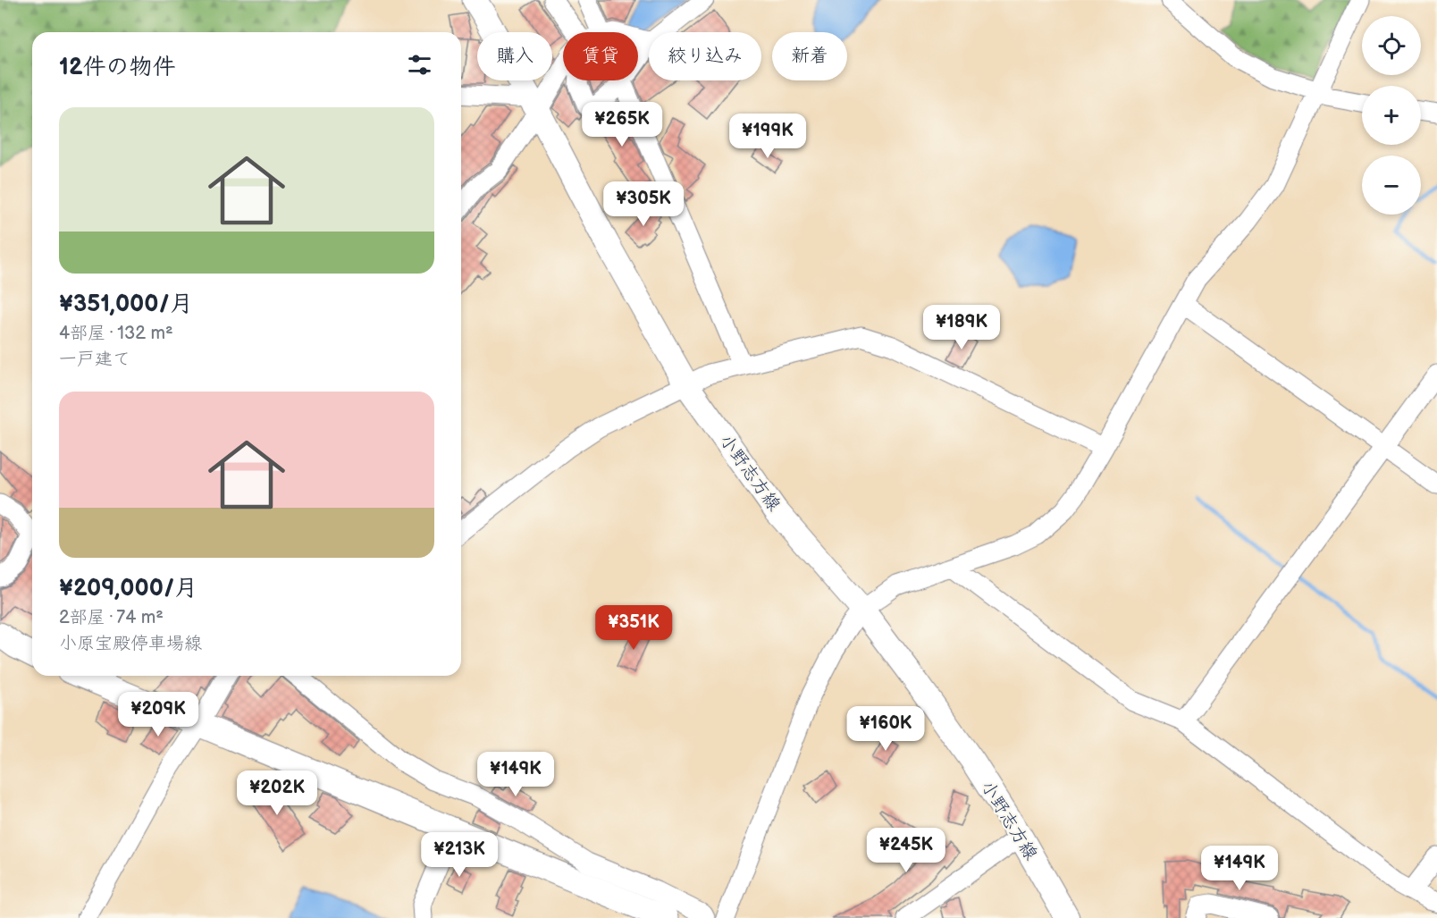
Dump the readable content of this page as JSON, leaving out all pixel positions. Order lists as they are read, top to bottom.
{
  "streets": {
    "main road": ["小野志方線"]
  },
  "page": {
    "map_buttons": ["+", "−"],
    "chip": [
      "購入",
      "賃貸",
      "絞り込み",
      "新着"
    ],
    "heading": "12件の物件",
    "list": [
      {
        "name": "¥351,000/月",
        "note": "4部屋 · 132 m² · 一戸建て"
      },
      {
        "name": "¥209,000/月",
        "note": "2部屋 · 74 m² · 小原宝殿停車場線"
      }
    ],
    "price": [
      "¥265K",
      "¥199K",
      "¥305K",
      "¥189K",
      "¥351K",
      "¥209K",
      "¥160K",
      "¥149K",
      "¥202K",
      "¥245K",
      "¥213K",
      "¥149K"
    ]
  }
}
